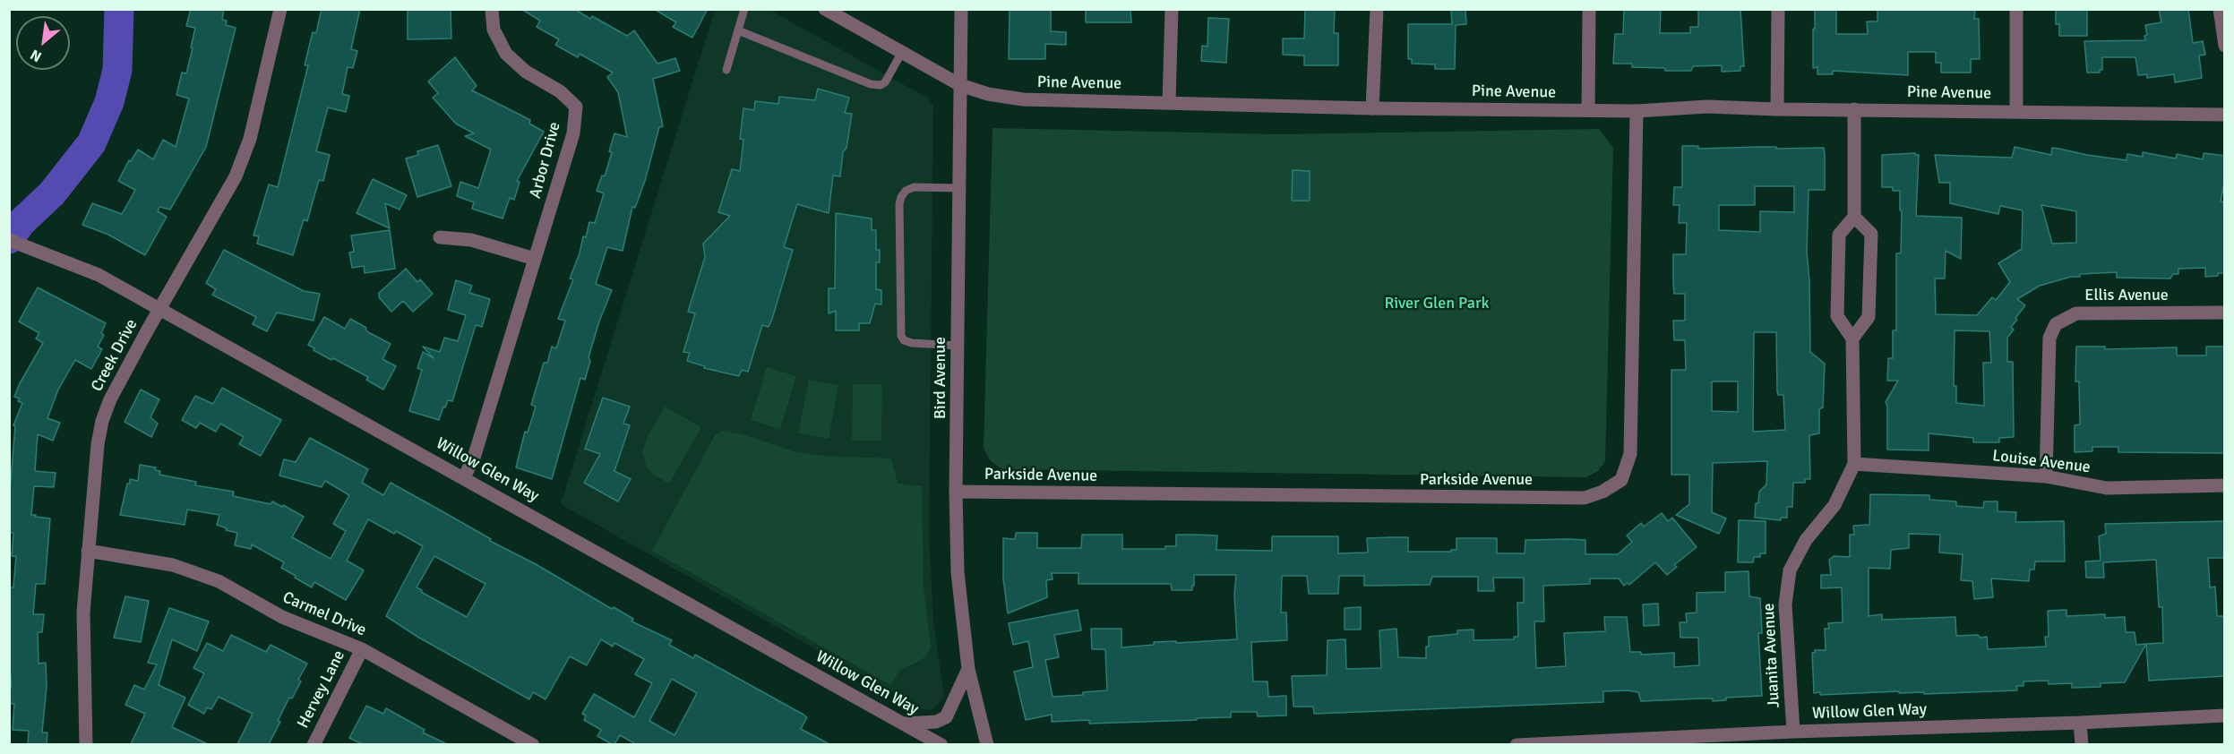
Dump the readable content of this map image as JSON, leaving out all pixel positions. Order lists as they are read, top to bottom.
{
  "streets": {
    "street": [
      "Pine Avenue",
      "Arbor Drive",
      "Ellis Avenue",
      "Creek Drive",
      "Bird Avenue",
      "Louise Avenue",
      "Willow Glen Way",
      "Parkside Avenue",
      "Carmel Drive",
      "Juanita Avenue",
      "Hervey Lane"
    ]
  },
  "crossings": [
    ["Pine Avenue", "Bird Avenue"],
    ["Pine Avenue", "Parkside Avenue"],
    ["Arbor Drive", "Willow Glen Way"],
    ["Ellis Avenue", "Louise Avenue"],
    ["Creek Drive", "Willow Glen Way"],
    ["Creek Drive", "Carmel Drive"],
    ["Bird Avenue", "Parkside Avenue"],
    ["Louise Avenue", "Juanita Avenue"],
    ["Willow Glen Way", "Juanita Avenue"],
    ["Carmel Drive", "Hervey Lane"]
  ],
  "parks": ["River Glen Park"],
  "north": "bottom left"
}
